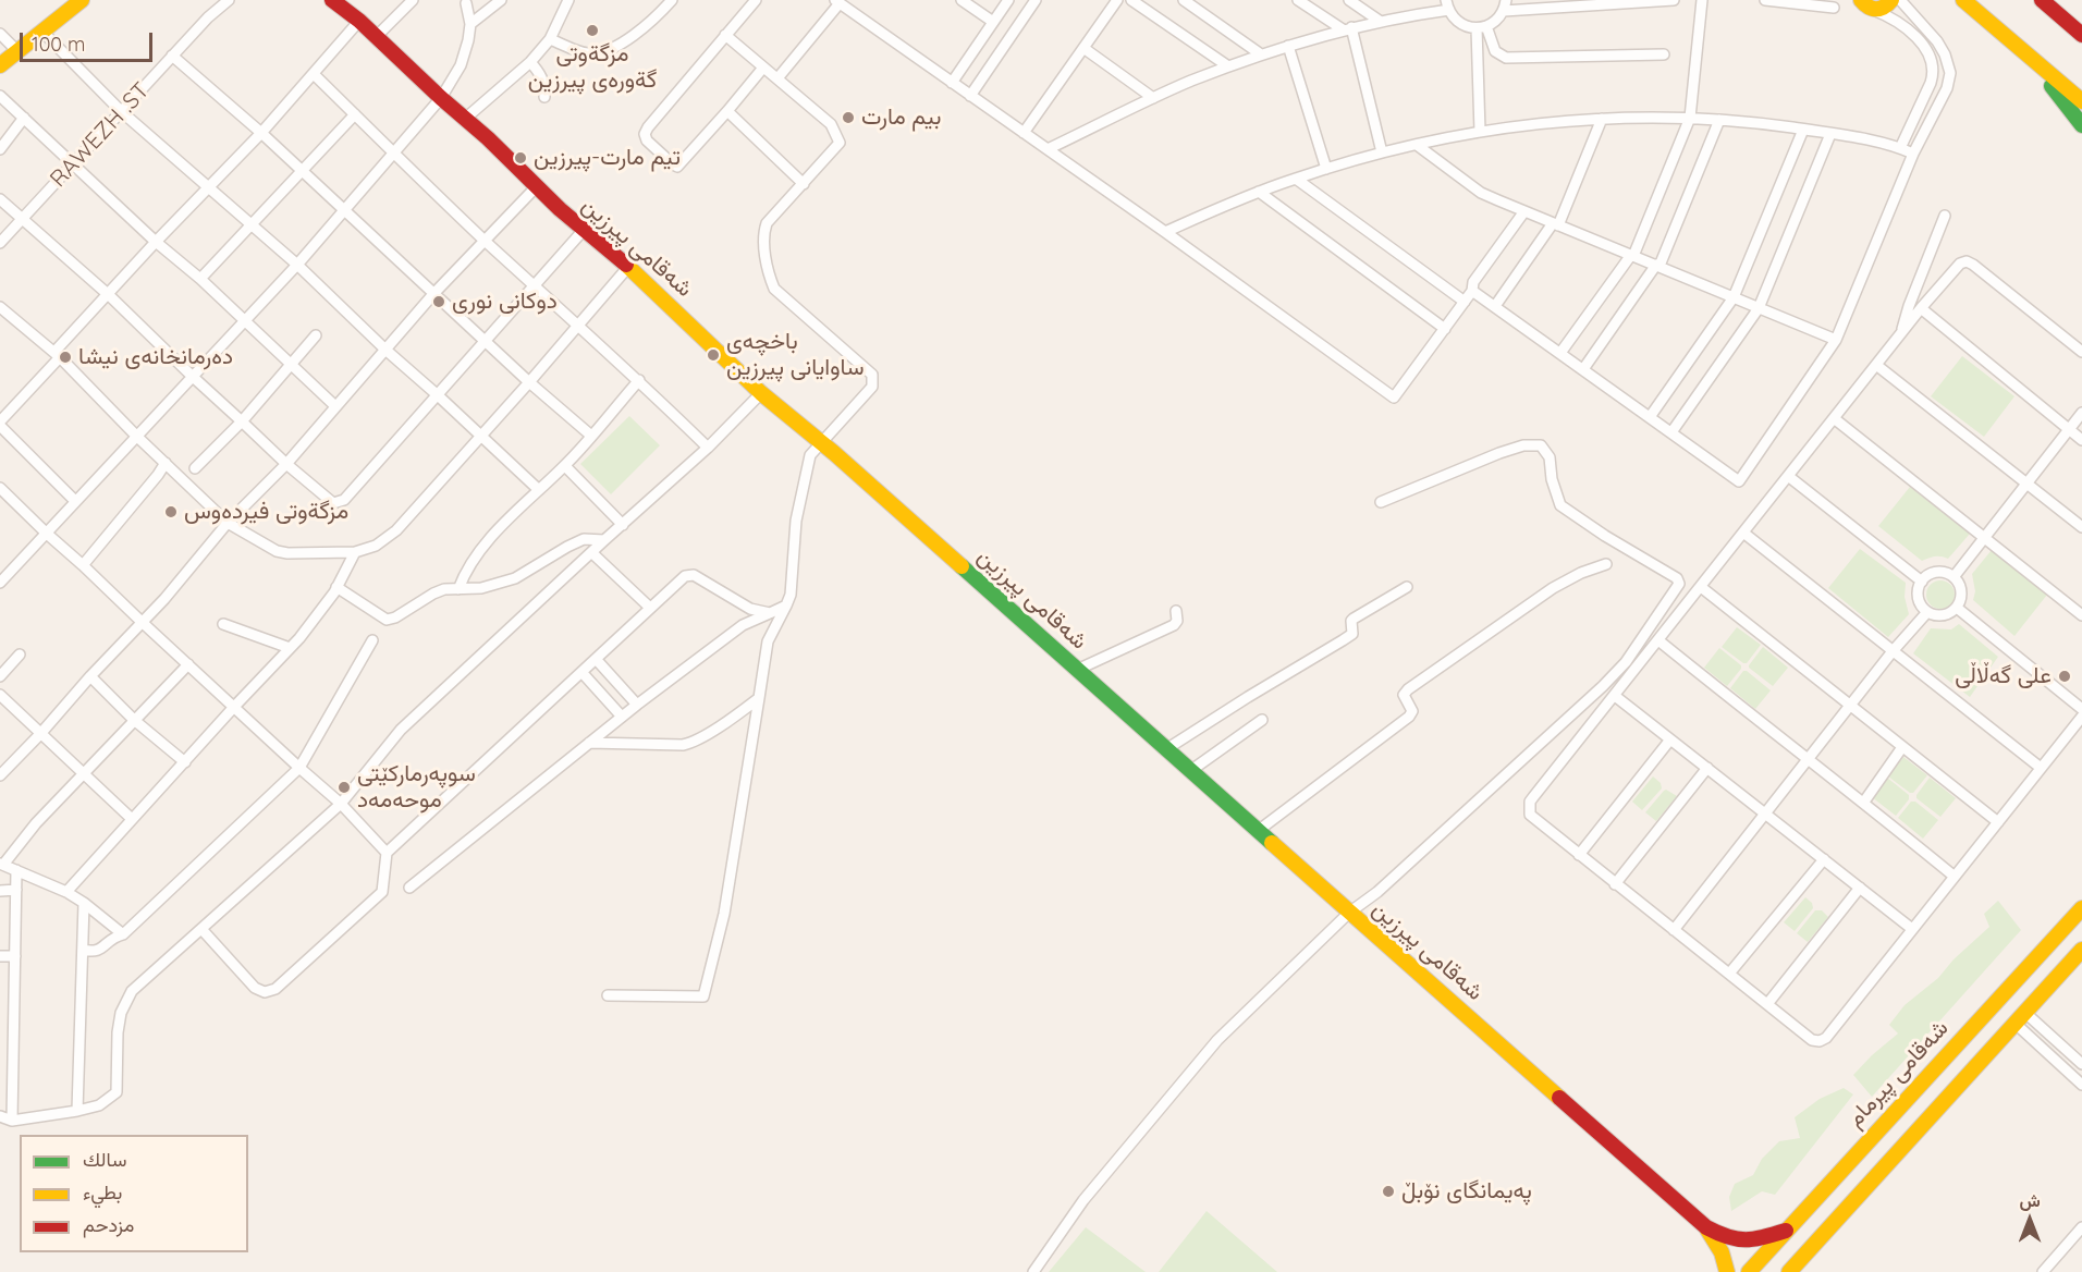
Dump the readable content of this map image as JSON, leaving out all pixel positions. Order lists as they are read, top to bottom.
{
  "streets": {
    "main road": ["شەقامی پیرزین", "شەقامی پیرمام"],
    "street": ["RAWEZH .ST"]
  },
  "places": [
    "مزگةوتی گةورەی پیرزین",
    "بیم مارت",
    "تیم مارت-پیرزین",
    "دوکانی نوری",
    "باخچەی ساوایانی پیرزین",
    "دەرمانخانەی نیشا",
    "مزگةوتی فیردەوس",
    "علی گەڵاڵی",
    "سوپەرمارکێتی موحەمەد",
    "پەیمانگای نۆبڵ"
  ],
  "legend": ["سالك", "بطيء", "مزدحم"],
  "scale_bar": "100 m",
  "north": "top"
}
